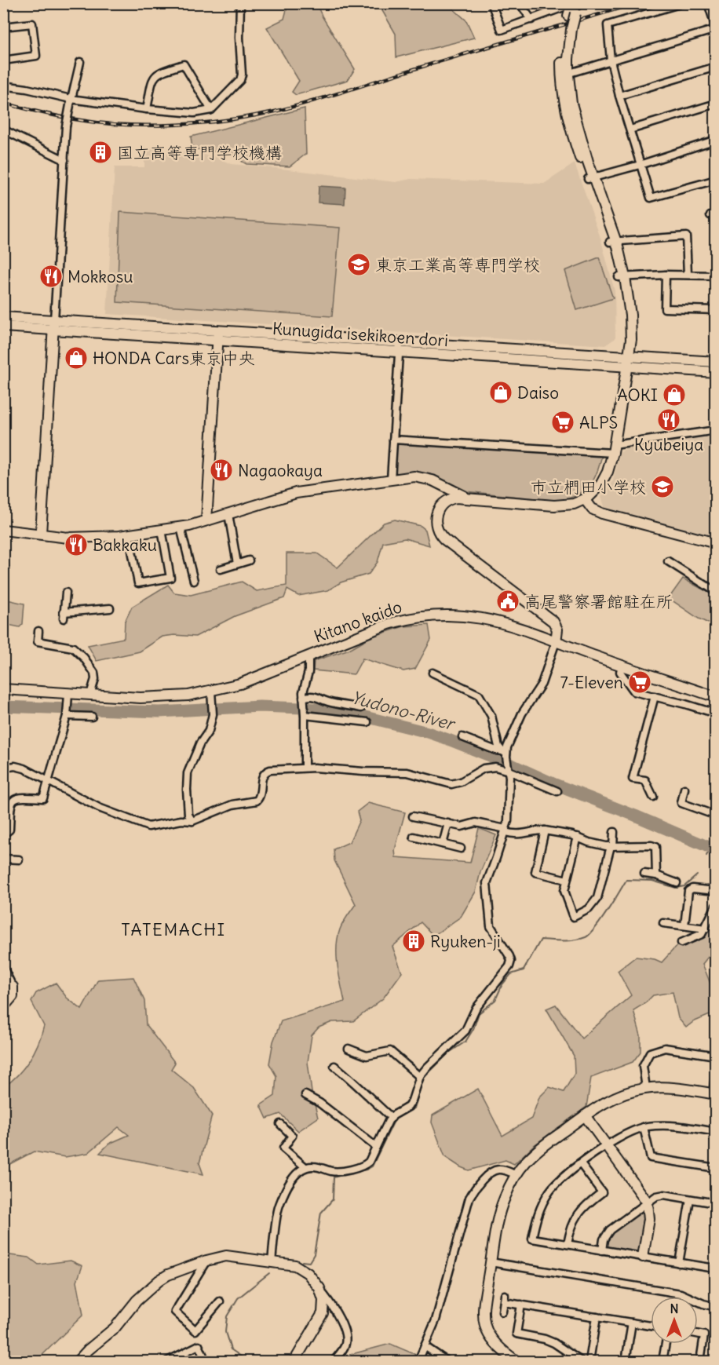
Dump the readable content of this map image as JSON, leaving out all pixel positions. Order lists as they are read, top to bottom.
{
  "streets": {
    "street": ["Kunugida isekikoen dori", "Kitano kaido"]
  },
  "districts": ["TATEMACHI"],
  "water": ["Yudono-River"],
  "places": {
    "building": ["国立高等専門学校機構", "Ryuken-ji"],
    "school or university": ["東京工業高等専門学校", "市立椚田小学校"],
    "restaurant": [
      "Mokkosu",
      "Kyubeiya",
      "Nagaokaya",
      "Bakkaku"
    ],
    "shop": ["HONDA Cars東京中央", "Daiso", "AOKI"],
    "supermarket": ["ALPS", "7-Eleven"],
    "public building": ["高尾警察署館駐在所"]
  },
  "north": "top"
}
